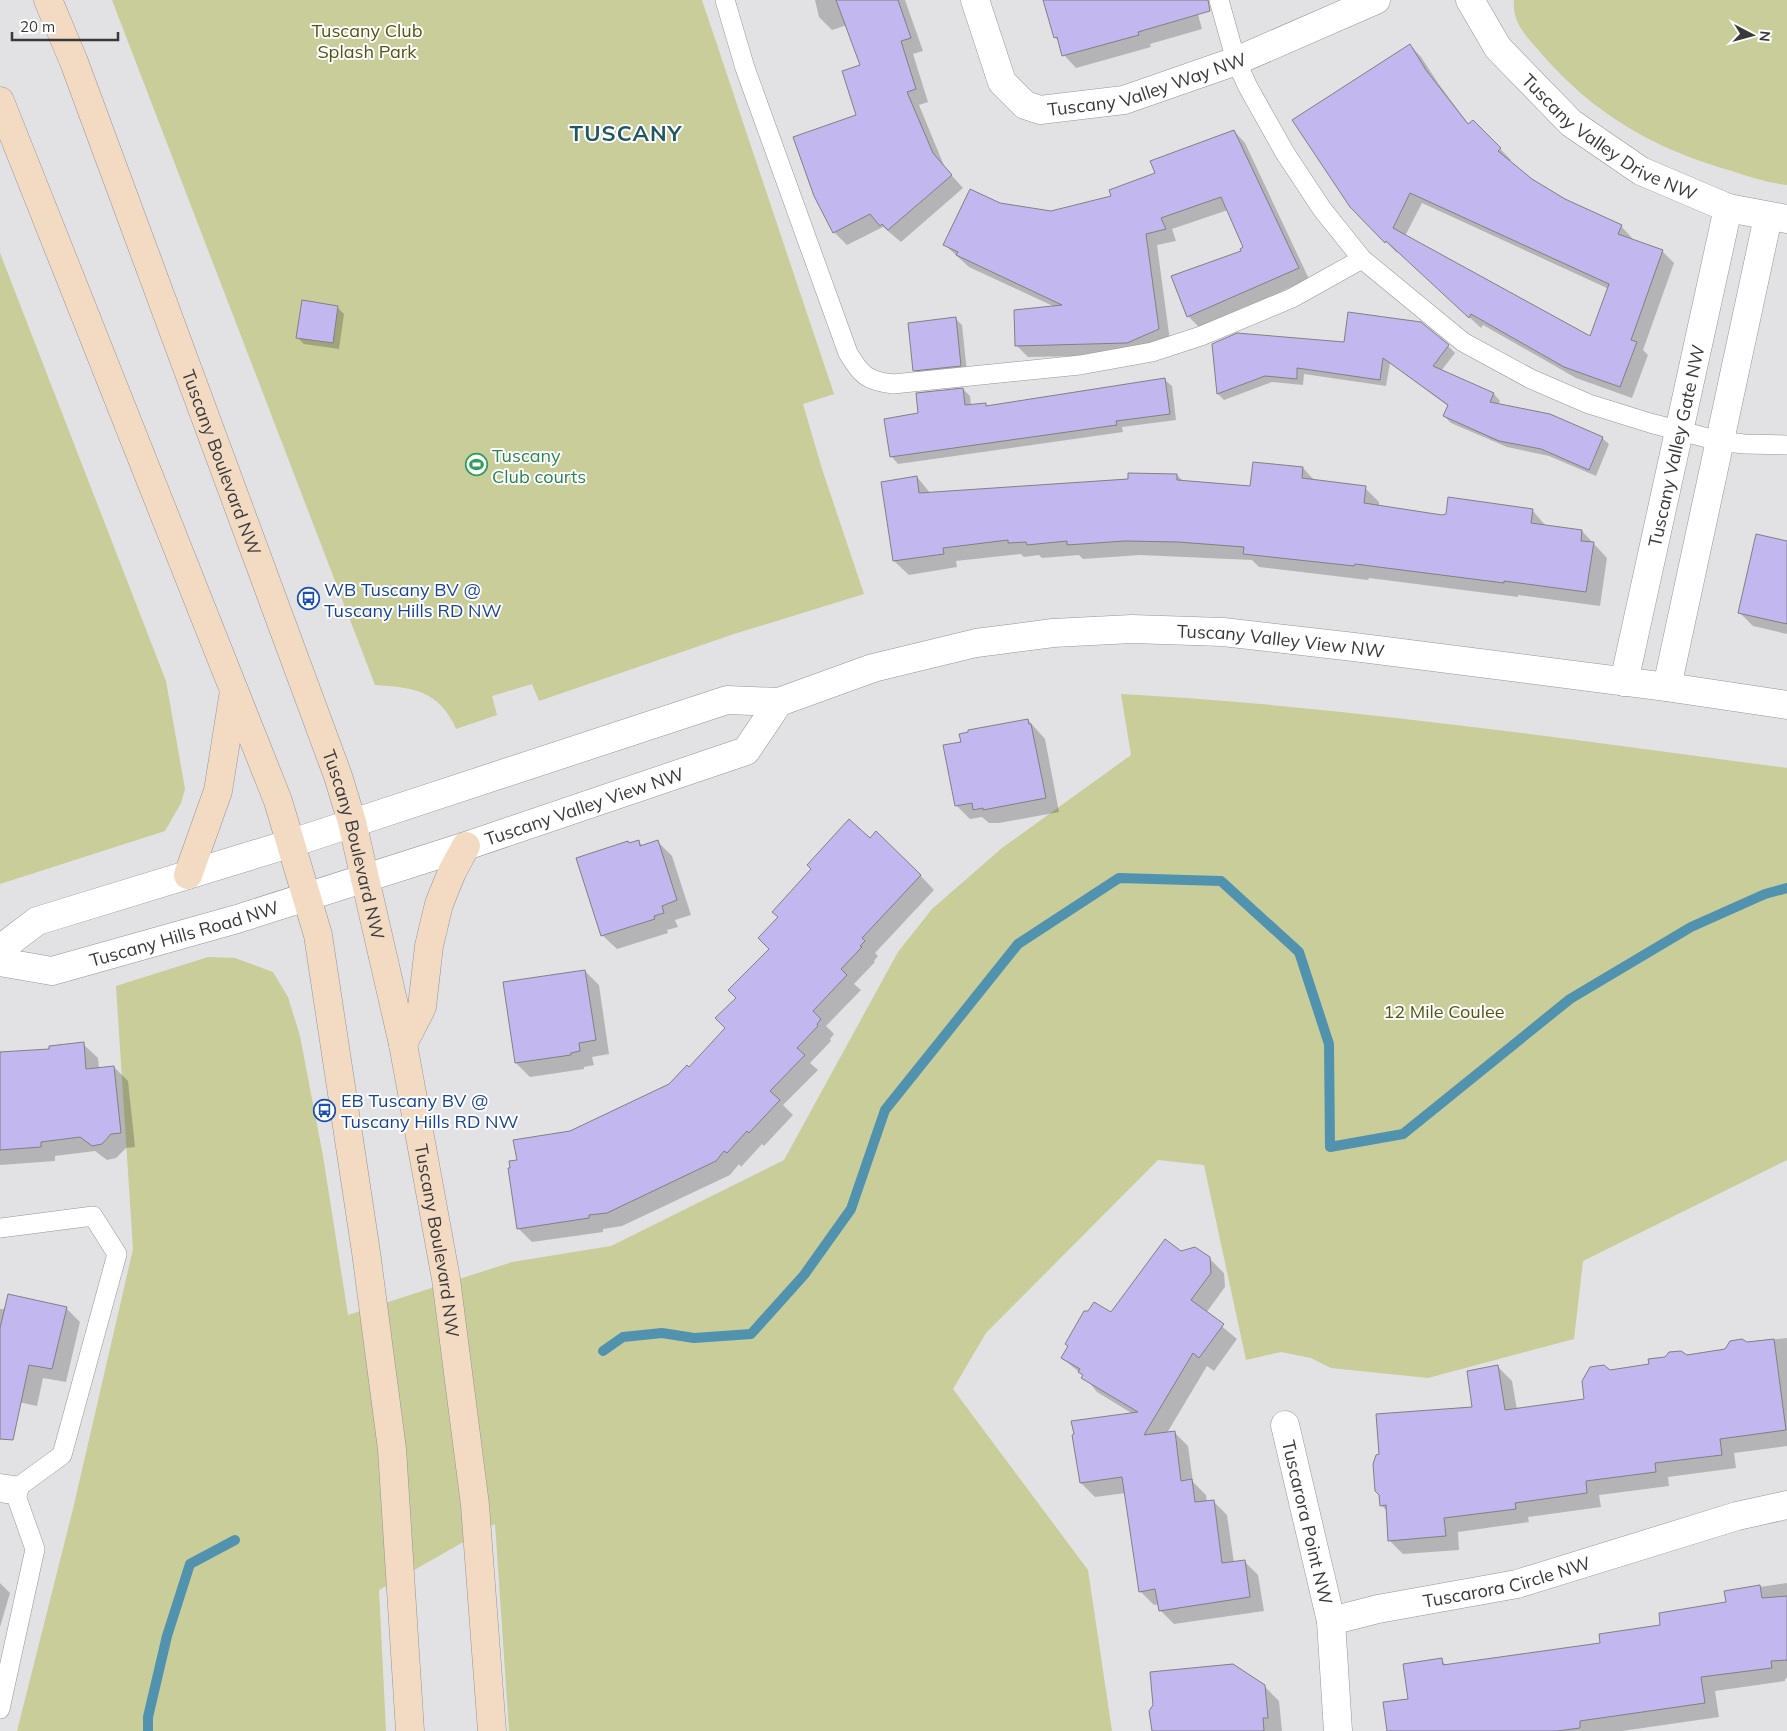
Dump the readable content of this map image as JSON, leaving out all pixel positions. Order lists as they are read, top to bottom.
{
  "streets": {
    "street": [
      "Tuscany Valley Way NW",
      "Tuscany Valley Drive NW",
      "Tuscany Valley Gate NW",
      "Tuscany Boulevard NW",
      "Tuscany Valley View NW",
      "Tuscany Hills Road NW",
      "Tuscarora Point NW",
      "Tuscarora Circle NW"
    ]
  },
  "crossings": [
    ["Tuscany Valley Drive NW", "Tuscany Valley Gate NW"],
    ["Tuscany Valley Gate NW", "Tuscany Valley View NW"],
    ["Tuscany Boulevard NW", "Tuscany Valley View NW"],
    ["Tuscany Boulevard NW", "Tuscany Hills Road NW"],
    ["Tuscany Valley View NW", "Tuscany Hills Road NW"],
    ["Tuscarora Point NW", "Tuscarora Circle NW"]
  ],
  "districts": ["TUSCANY"],
  "parks": ["Tuscany Club Splash Park", "12 Mile Coulee"],
  "places": {
    "sports": ["Tuscany Club courts"],
    "bus stop": ["WB Tuscany BV @ Tuscany Hills RD NW", "EB Tuscany BV @ Tuscany Hills RD NW"]
  },
  "scale_bar": "20 m",
  "north": "right"
}
